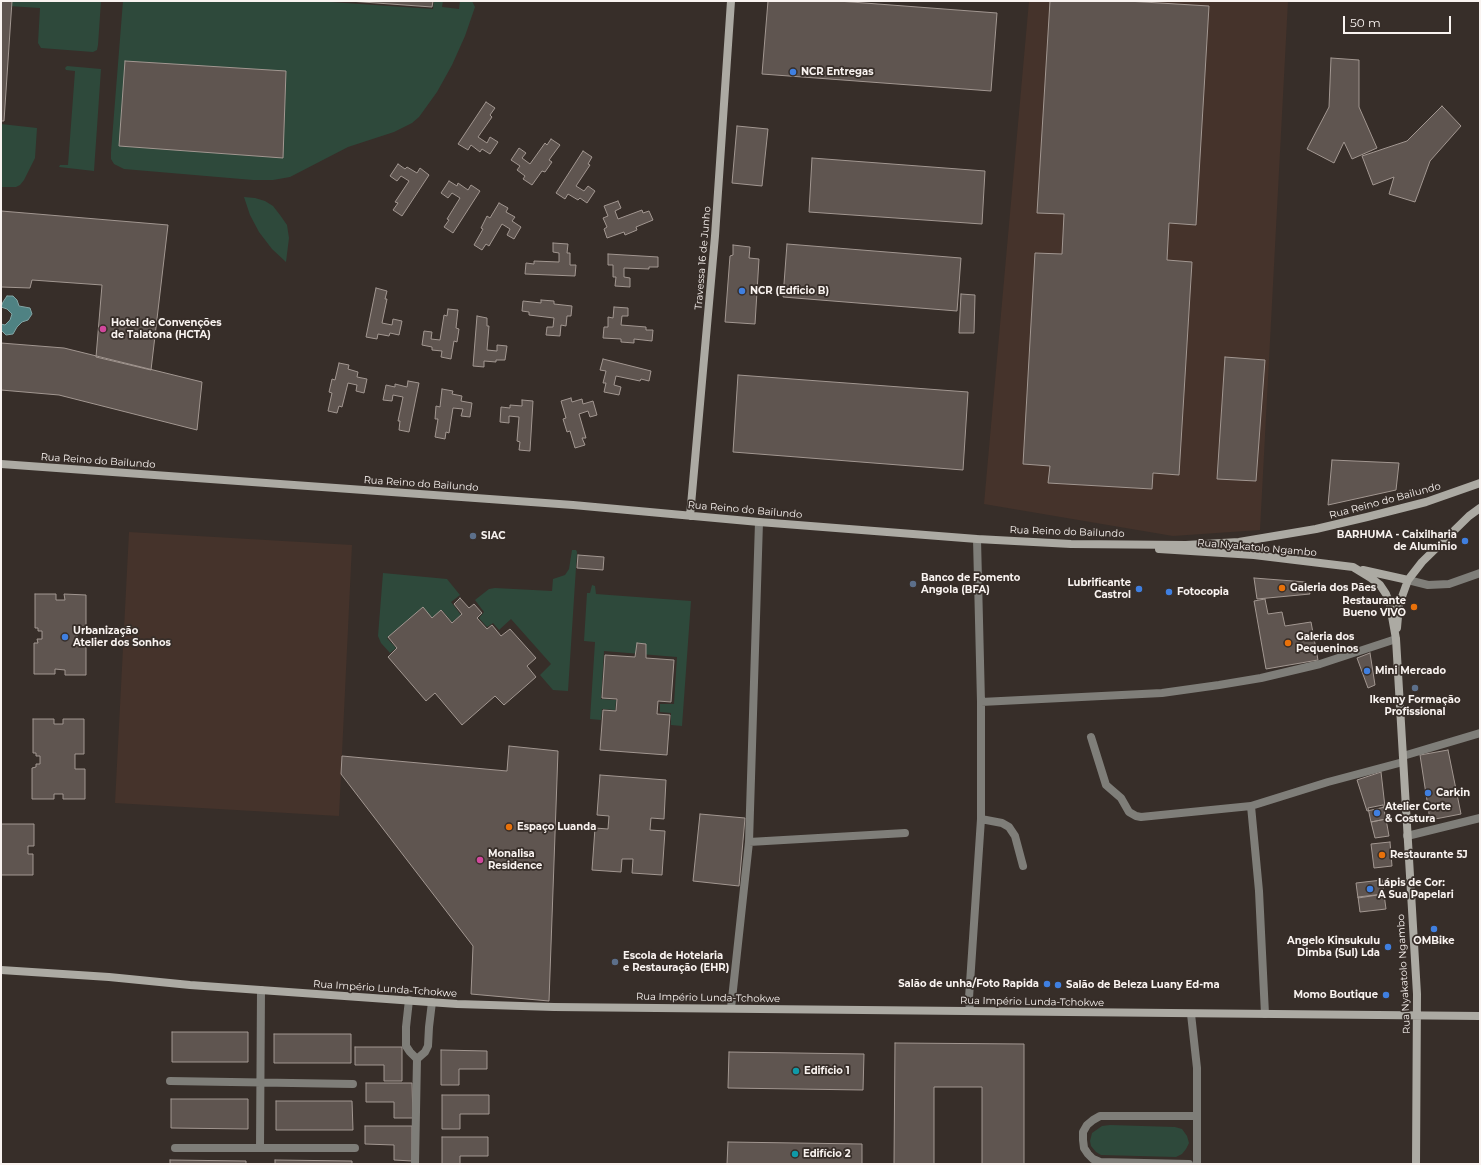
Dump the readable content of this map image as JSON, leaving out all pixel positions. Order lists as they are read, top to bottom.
{
  "streets": {
    "main road": [
      "Travessa 16 de Junho",
      "Rua Reino do Bailundo",
      "Rua Nyakatolo Ngambo",
      "Rua Império Lunda-Tchokwe"
    ]
  },
  "crossings": [
    ["Travessa 16 de Junho", "Rua Reino do Bailundo"],
    ["Rua Reino do Bailundo", "Rua Nyakatolo Ngambo"],
    ["Rua Nyakatolo Ngambo", "Rua Império Lunda-Tchokwe"]
  ],
  "places": [
    "NCR Entregas",
    "NCR (Edficio B)",
    "Hotel de Convenções de Talatona (HCTA)",
    "SIAC",
    "BARHUMA - Caixilharia de Aluminio",
    "Banco de Fomento Angola (BFA)",
    "Galeria dos Pães",
    "Lubrificante Castrol",
    "Fotocopia",
    "Restaurante Bueno VIVO",
    "Urbanização Atelier dos Sonhos",
    "Galeria dos Pequeninos",
    "Mini Mercado",
    "Ikenny Formação Profissional",
    "Carkin",
    "Atelier Corte & Costura",
    "Espaço Luanda",
    "Restaurante 5J",
    "Monalisa Residence",
    "Lápis de Cor: A Sua Papelari",
    "OMBike",
    "Angelo Kinsukulu Dimba (Sul) Lda",
    "Escola de Hotelaria e Restauração (EHR)",
    "Salão de unha/Foto Rapida",
    "Salão de Beleza Luany Ed-ma",
    "Momo Boutique",
    "Edifício 1",
    "Edifício 2"
  ],
  "scale_bar": "50 m"
}
